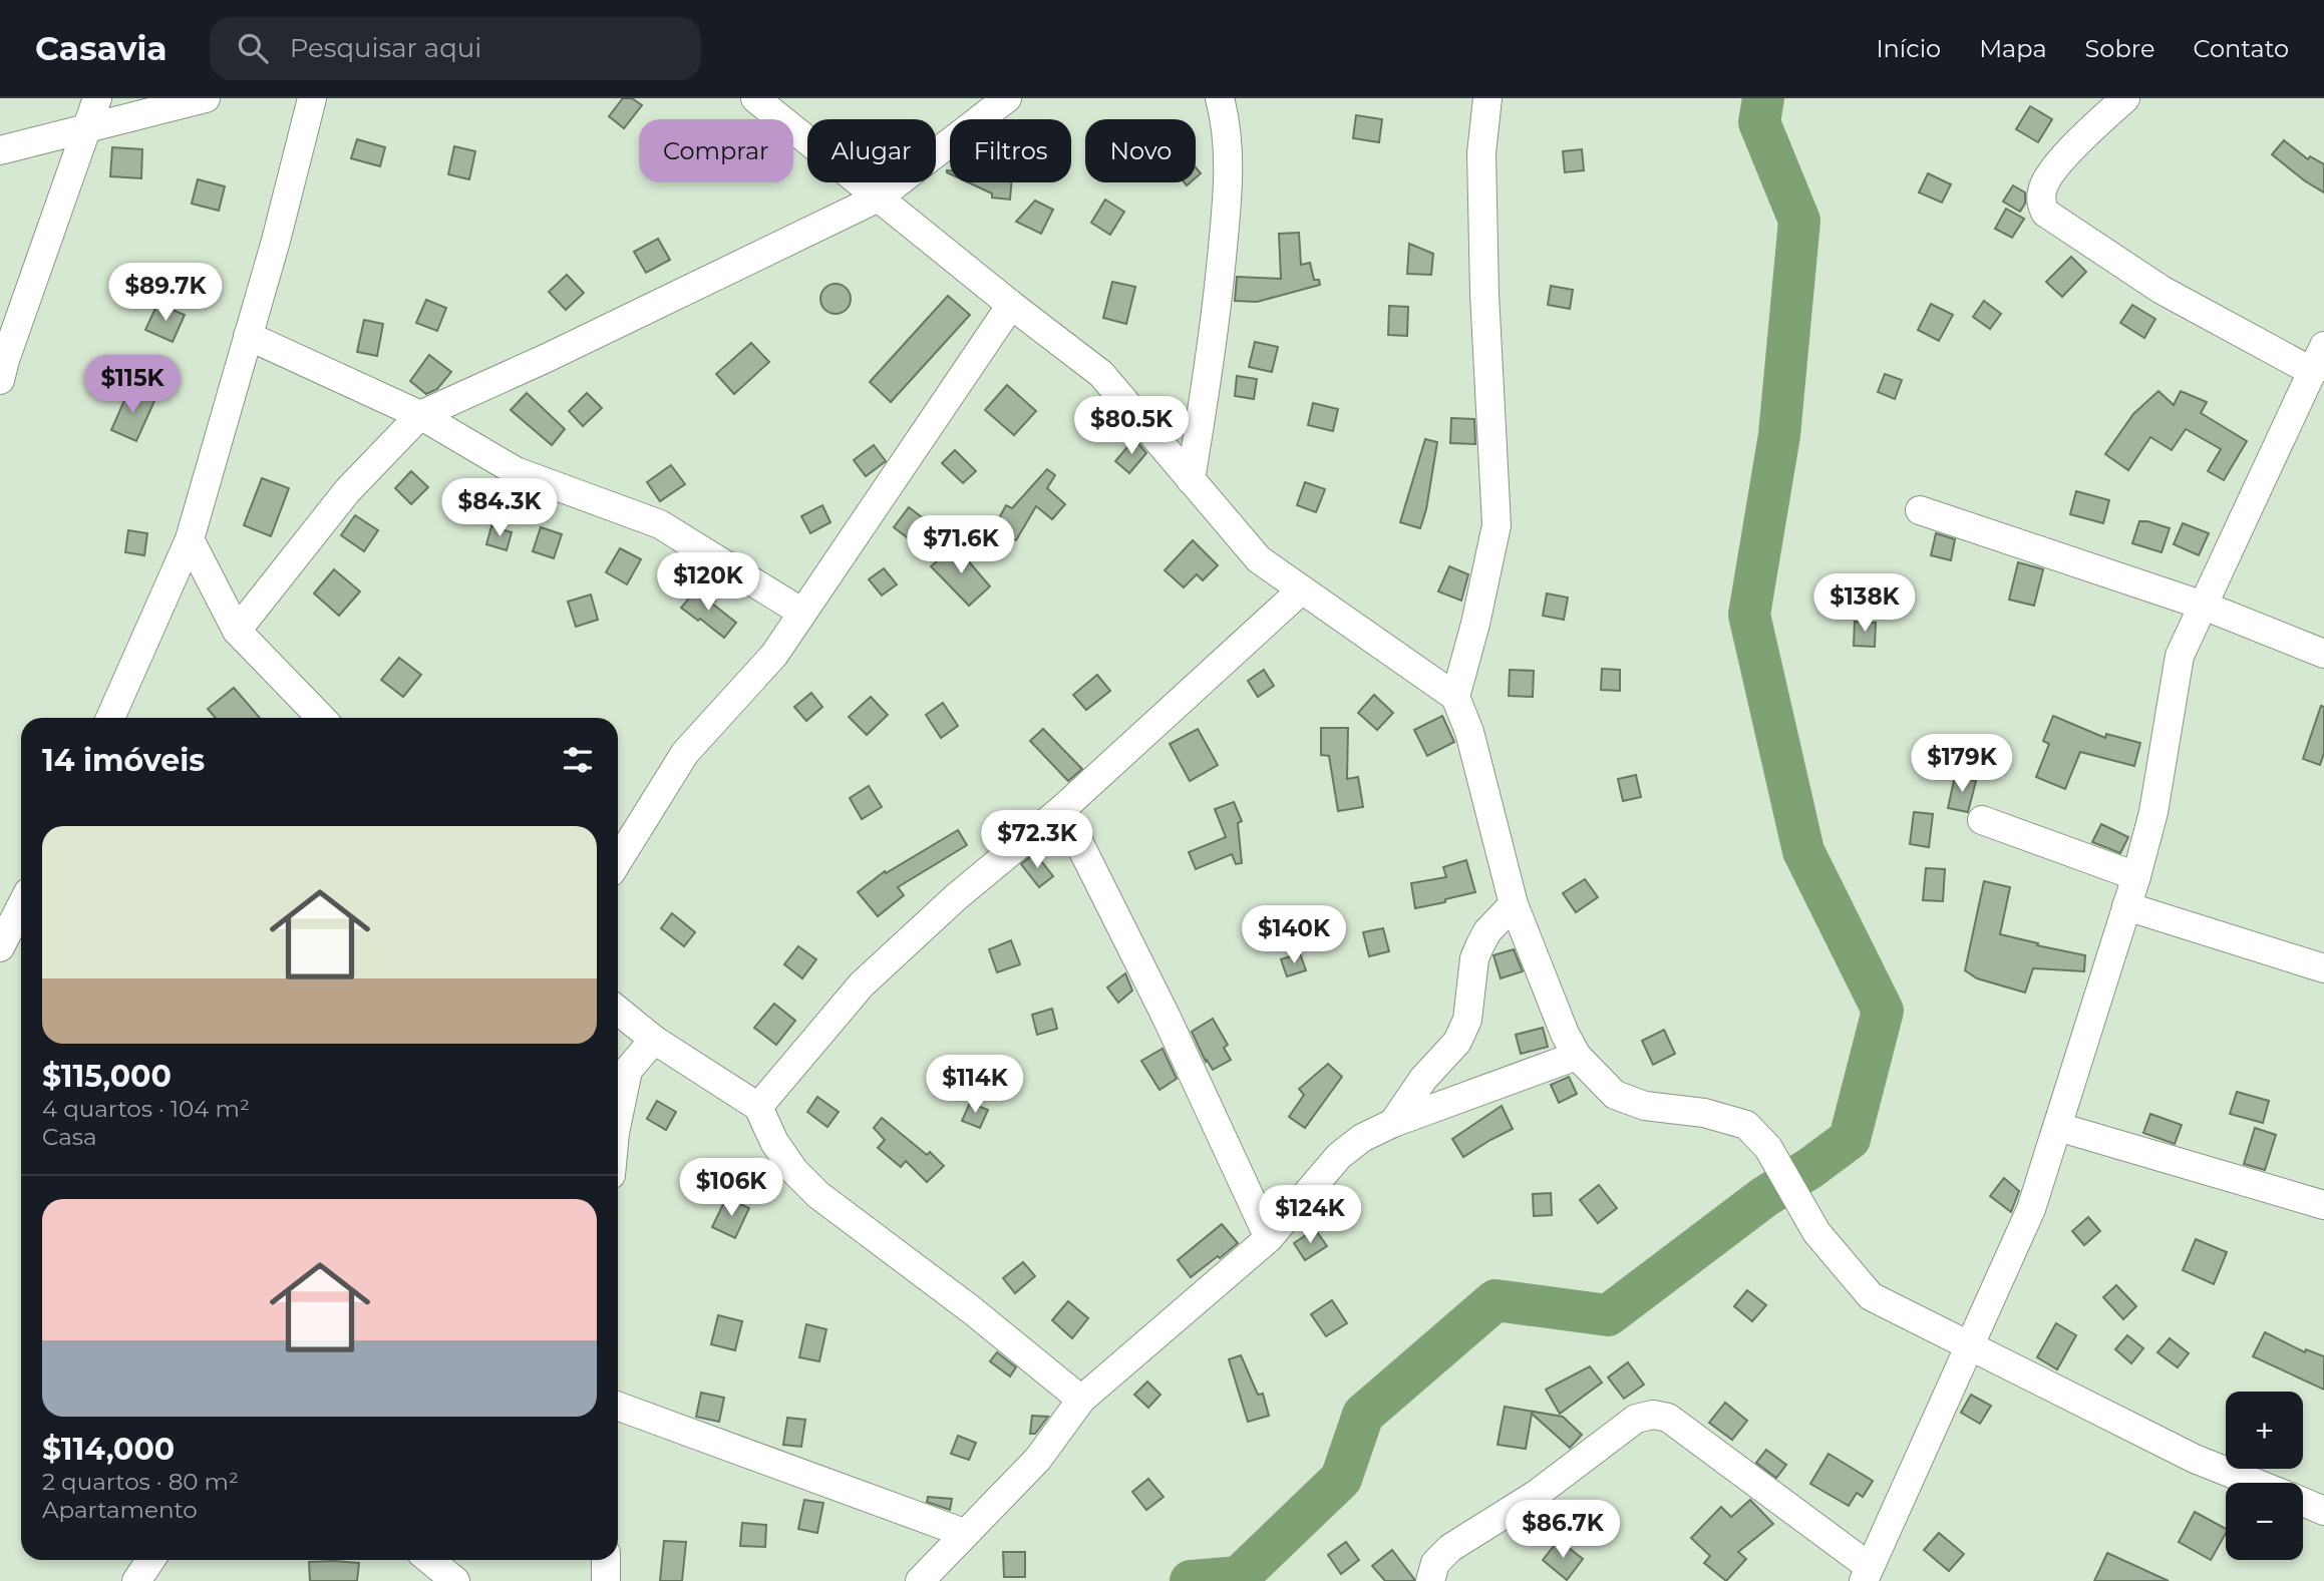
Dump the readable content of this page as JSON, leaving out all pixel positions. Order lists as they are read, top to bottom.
{
  "page": {
    "header": "Casavia",
    "search": "Pesquisar aqui",
    "nav": [
      "Início",
      "Mapa",
      "Sobre",
      "Contato"
    ],
    "chip": [
      "Comprar",
      "Alugar",
      "Filtros",
      "Novo"
    ],
    "price": [
      "$89.7K",
      "$115K",
      "$80.5K",
      "$84.3K",
      "$71.6K",
      "$120K",
      "$138K",
      "$179K",
      "$72.3K",
      "$140K",
      "$114K",
      "$106K",
      "$124K",
      "$86.7K"
    ],
    "heading": "14 imóveis",
    "list": [
      {
        "name": "$115,000",
        "note": "4 quartos · 104 m² · Casa"
      },
      {
        "name": "$114,000",
        "note": "2 quartos · 80 m² · Apartamento"
      }
    ],
    "map_buttons": ["+", "−"]
  }
}
